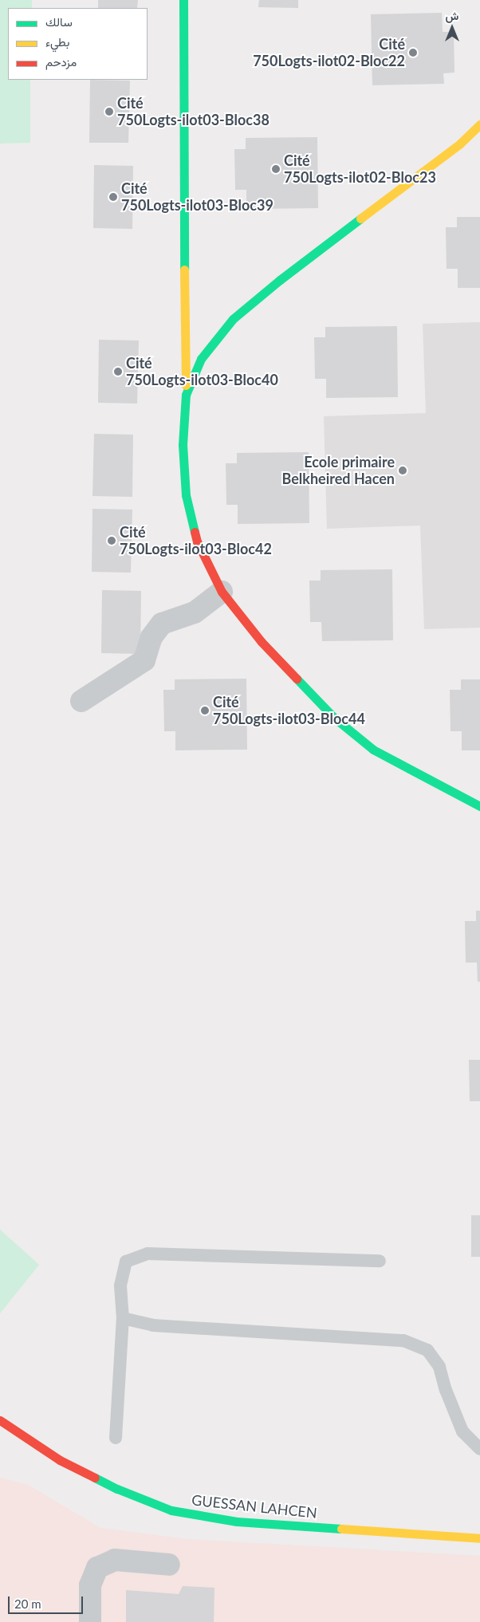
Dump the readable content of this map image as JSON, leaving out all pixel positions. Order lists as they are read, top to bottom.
{
  "streets": {
    "street": ["GUESSAN LAHCEN"]
  },
  "places": [
    "Cité 750Logts-ilot02-Bloc22",
    "Cité 750Logts-ilot03-Bloc38",
    "Cité 750Logts-ilot02-Bloc23",
    "Cité 750Logts-ilot03-Bloc39",
    "Cité 750Logts-ilot03-Bloc40",
    "Ecole primaire Belkheired Hacen",
    "Cité 750Logts-ilot03-Bloc42",
    "Cité 750Logts-ilot03-Bloc44"
  ],
  "legend": ["سالك", "بطيء", "مزدحم"],
  "scale_bar": "20 m",
  "north": "top"
}
